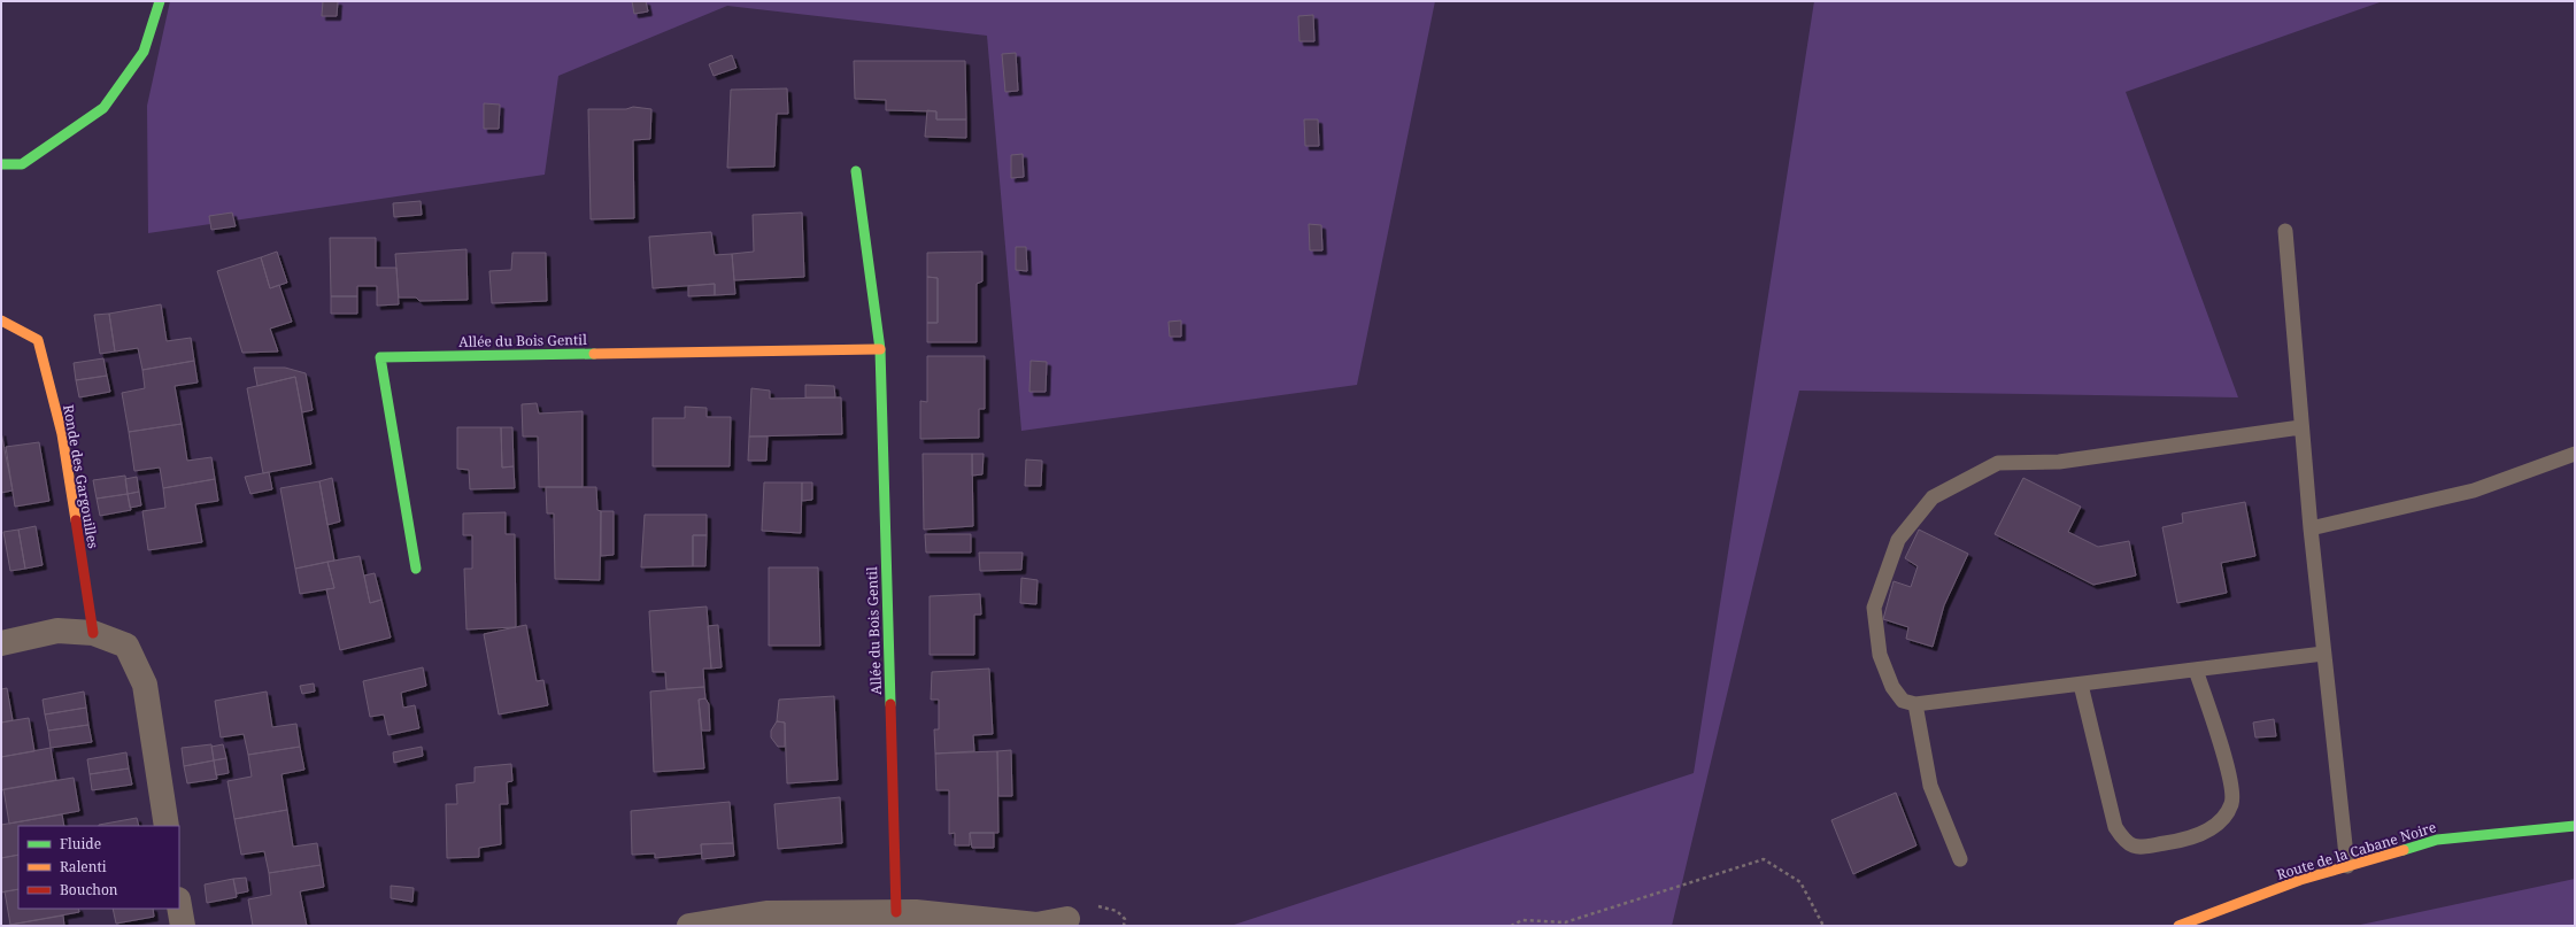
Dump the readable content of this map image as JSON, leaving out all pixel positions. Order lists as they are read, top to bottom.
{
  "streets": {
    "street": ["Allée du Bois Gentil", "Ronde des Gargouilles", "Route de la Cabane Noire"]
  },
  "legend": ["Fluide", "Ralenti", "Bouchon"]
}
